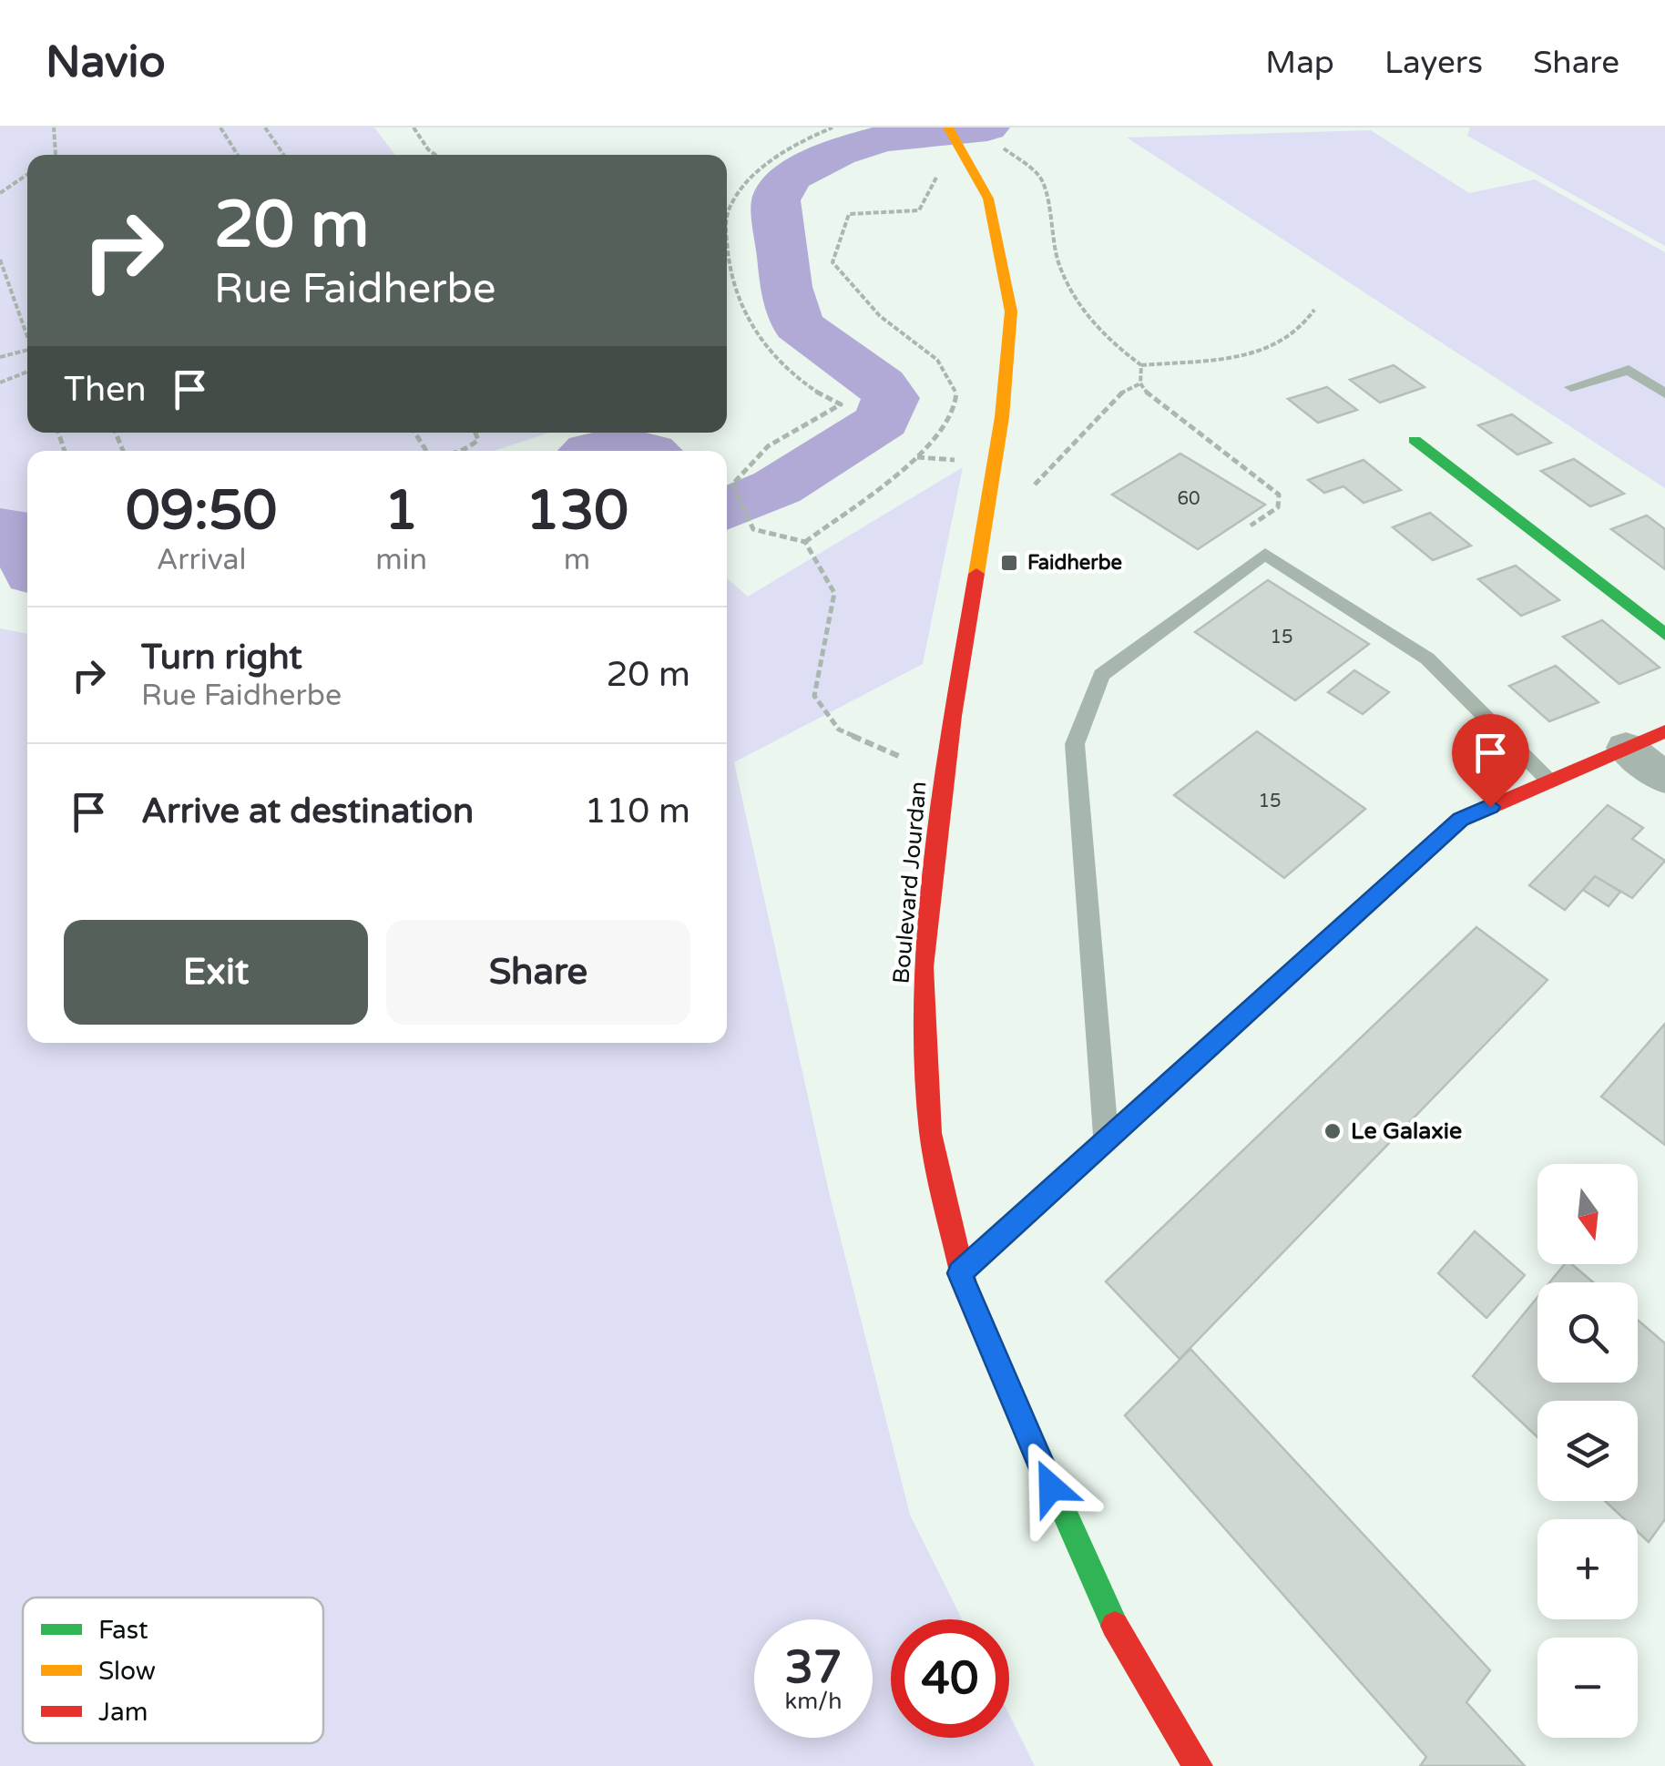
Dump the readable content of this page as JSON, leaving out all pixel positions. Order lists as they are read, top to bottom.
{
  "streets": {
    "street": ["Boulevard Jourdan"]
  },
  "places": {
    "transit": ["Faidherbe"],
    "other": ["Le Galaxie"]
  },
  "house_numbers": ["60", "15", "15"],
  "legend": ["Fast", "Slow", "Jam"],
  "north": "bottom",
  "page": {
    "header": "Navio",
    "nav": ["Map", "Layers", "Share"],
    "turn": ["20 m", "Rue Faidherbe"],
    "then": "Then",
    "eta": [
      "09:50",
      "Arrival",
      "1",
      "min",
      "130",
      "m"
    ],
    "list": [
      {
        "name": "Turn right",
        "note": "Rue Faidherbe",
        "value": "20 m"
      },
      {
        "name": "Arrive at destination",
        "value": "110 m"
      }
    ],
    "buttons": ["Exit", "Share"],
    "map_buttons": ["+", "−"],
    "speed": "37 km/h",
    "limit": "40"
  }
}
